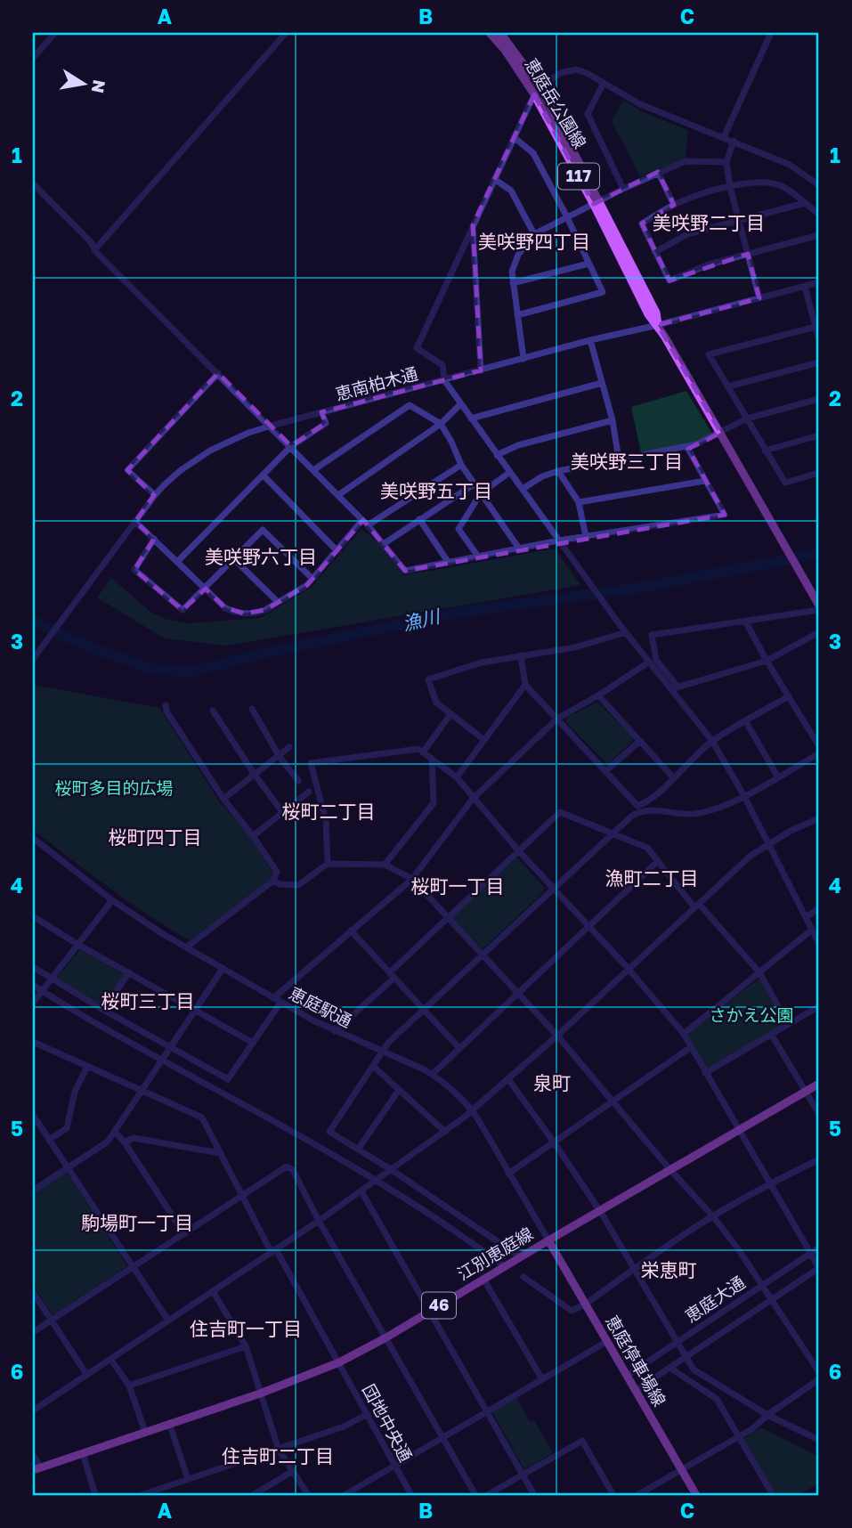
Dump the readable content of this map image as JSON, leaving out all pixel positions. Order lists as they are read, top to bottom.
{
  "streets": {
    "main road": [
      "恵庭岳公園線",
      "117",
      "江別恵庭線",
      "46",
      "恵庭停車場線"
    ],
    "street": [
      "恵南柏木通",
      "恵庭駅通",
      "恵庭大通",
      "団地中央通"
    ]
  },
  "crossings": [
    ["恵庭岳公園線", "恵南柏木通"],
    ["恵庭駅通", "江別恵庭線"],
    ["恵庭駅通", "恵庭停車場線"],
    ["江別恵庭線", "恵庭停車場線"],
    ["江別恵庭線", "団地中央通"],
    ["恵庭大通", "恵庭停車場線"]
  ],
  "districts": [
    "美咲野二丁目",
    "美咲野四丁目",
    "美咲野三丁目",
    "美咲野五丁目",
    "美咲野六丁目",
    "桜町二丁目",
    "桜町四丁目",
    "漁町二丁目",
    "桜町一丁目",
    "桜町三丁目",
    "泉町",
    "駒場町一丁目",
    "栄恵町",
    "住吉町一丁目",
    "住吉町二丁目"
  ],
  "water": ["漁川"],
  "parks": ["桜町多目的広場", "さかえ公園"],
  "north": "right",
  "grid": {
    "columns": ["A", "B", "C"],
    "rows": [
      "1",
      "2",
      "3",
      "4",
      "5",
      "6"
    ]
  }
}
